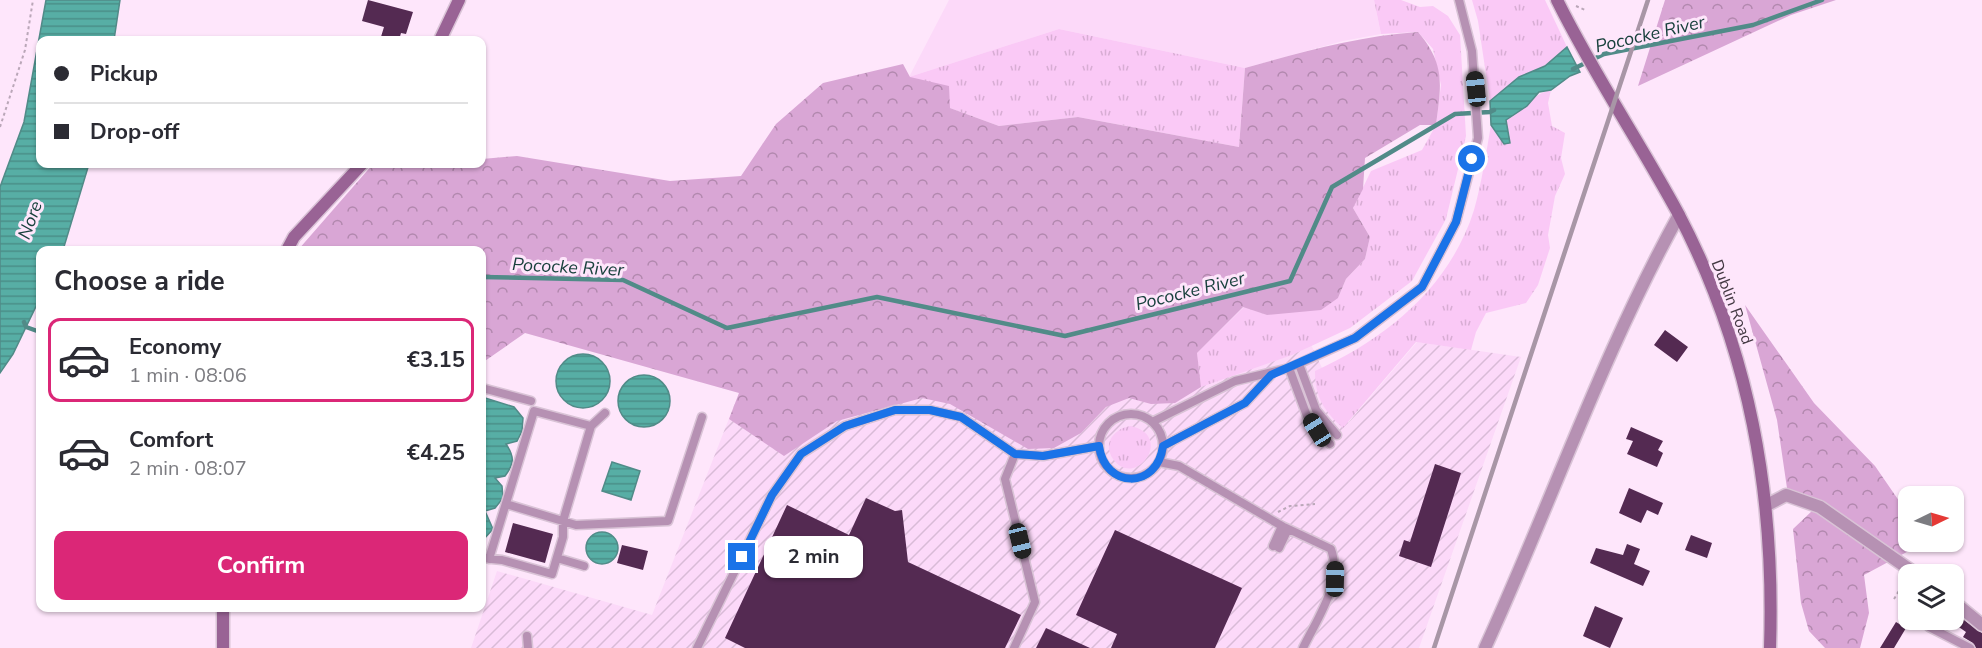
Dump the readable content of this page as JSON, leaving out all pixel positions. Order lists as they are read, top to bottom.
{
  "streets": {
    "main road": ["Dublin Road"]
  },
  "water": ["Pococke River", "Nore"],
  "north": "right",
  "page": {
    "banner": ["Pickup", "Drop-off"],
    "heading": "Choose a ride",
    "list": [
      {
        "name": "Economy",
        "note": "1 min · 08:06",
        "value": "€3.15"
      },
      {
        "name": "Comfort",
        "note": "2 min · 08:07",
        "value": "€4.25"
      }
    ],
    "buttons": "Confirm",
    "bubble": "2 min"
  }
}
